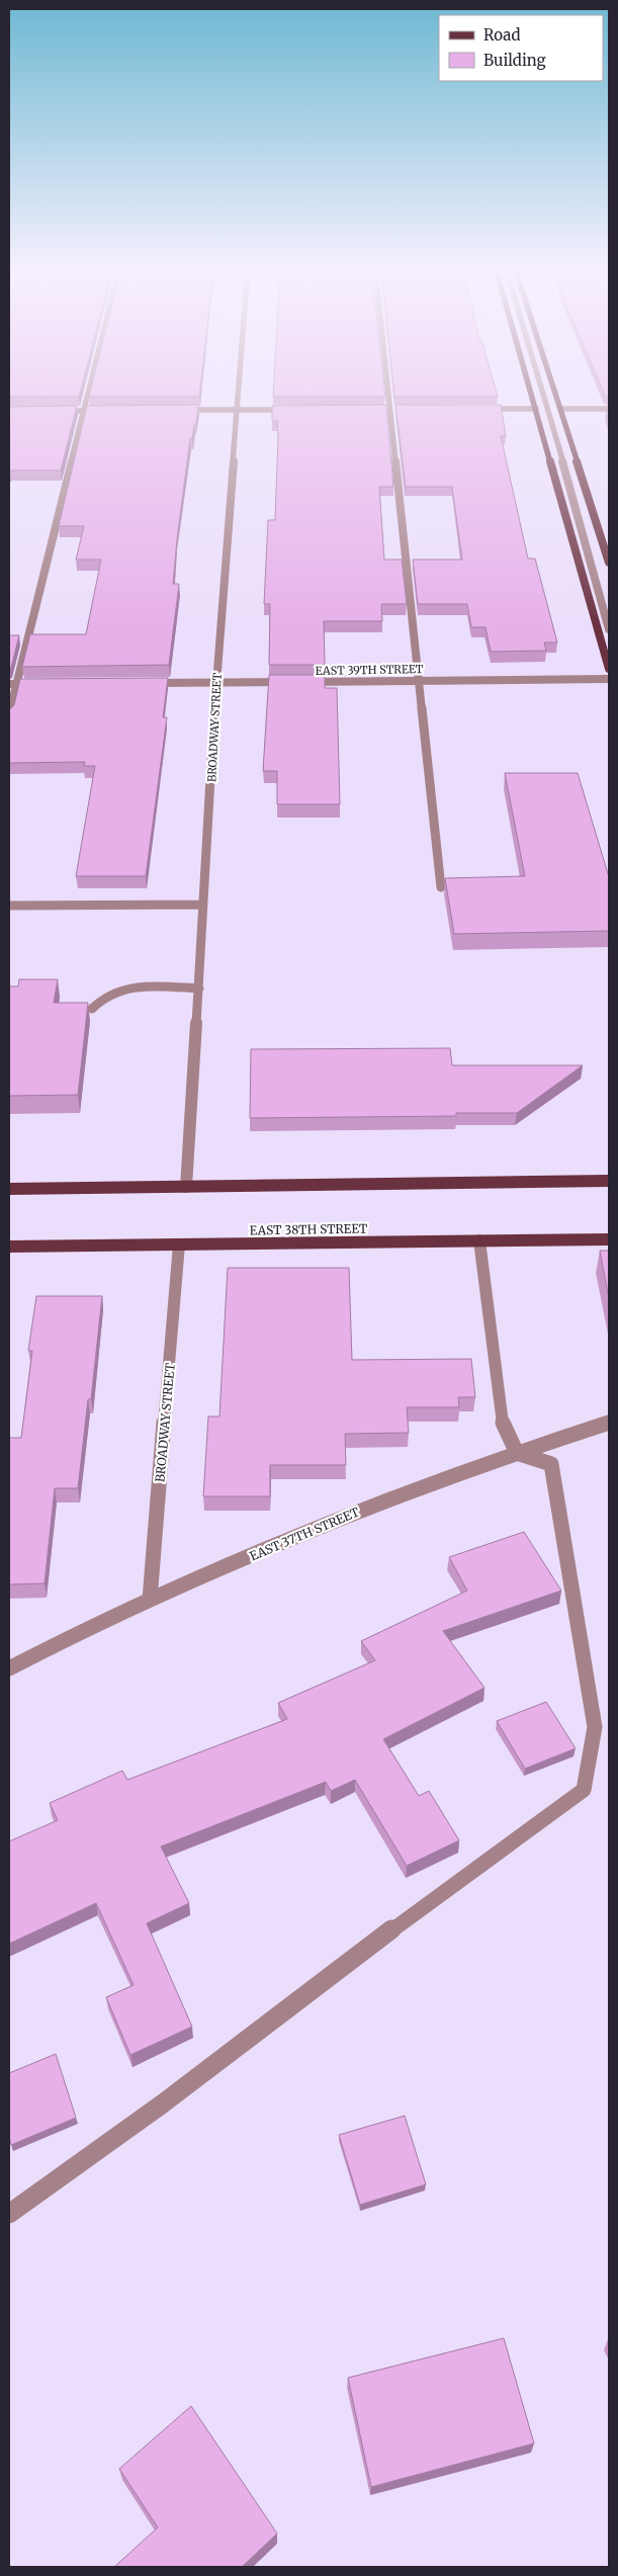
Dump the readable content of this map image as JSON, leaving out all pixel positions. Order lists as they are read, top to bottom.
{
  "streets": {
    "main road": ["EAST 38TH STREET"],
    "street": ["EAST 39TH STREET", "BROADWAY STREET", "EAST 37TH STREET"]
  },
  "crossings": [
    ["BROADWAY STREET", "EAST 38TH STREET"],
    ["BROADWAY STREET", "EAST 37TH STREET"]
  ],
  "legend": ["Road", "Building"]
}
